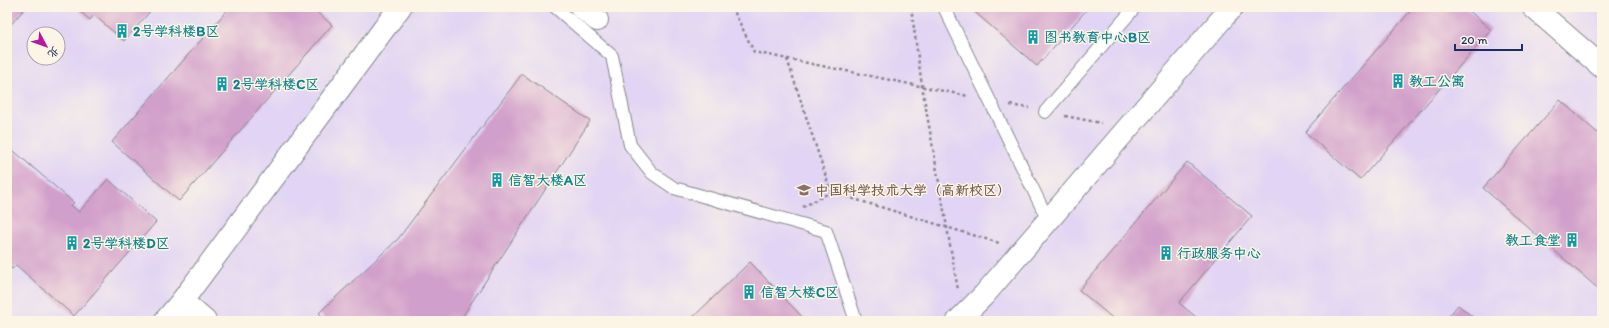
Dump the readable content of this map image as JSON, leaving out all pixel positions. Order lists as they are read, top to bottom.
{
  "places": {
    "building": [
      "2号学科楼B区",
      "图书教育中心B区",
      "教工公寓",
      "2号学科楼C区",
      "信智大楼A区",
      "教工食堂",
      "2号学科楼D区",
      "行政服务中心",
      "信智大楼C区"
    ],
    "school or university": ["中国科学技术大学（高新校区）"]
  },
  "scale_bar": "20 m",
  "north": "bottom right"
}
